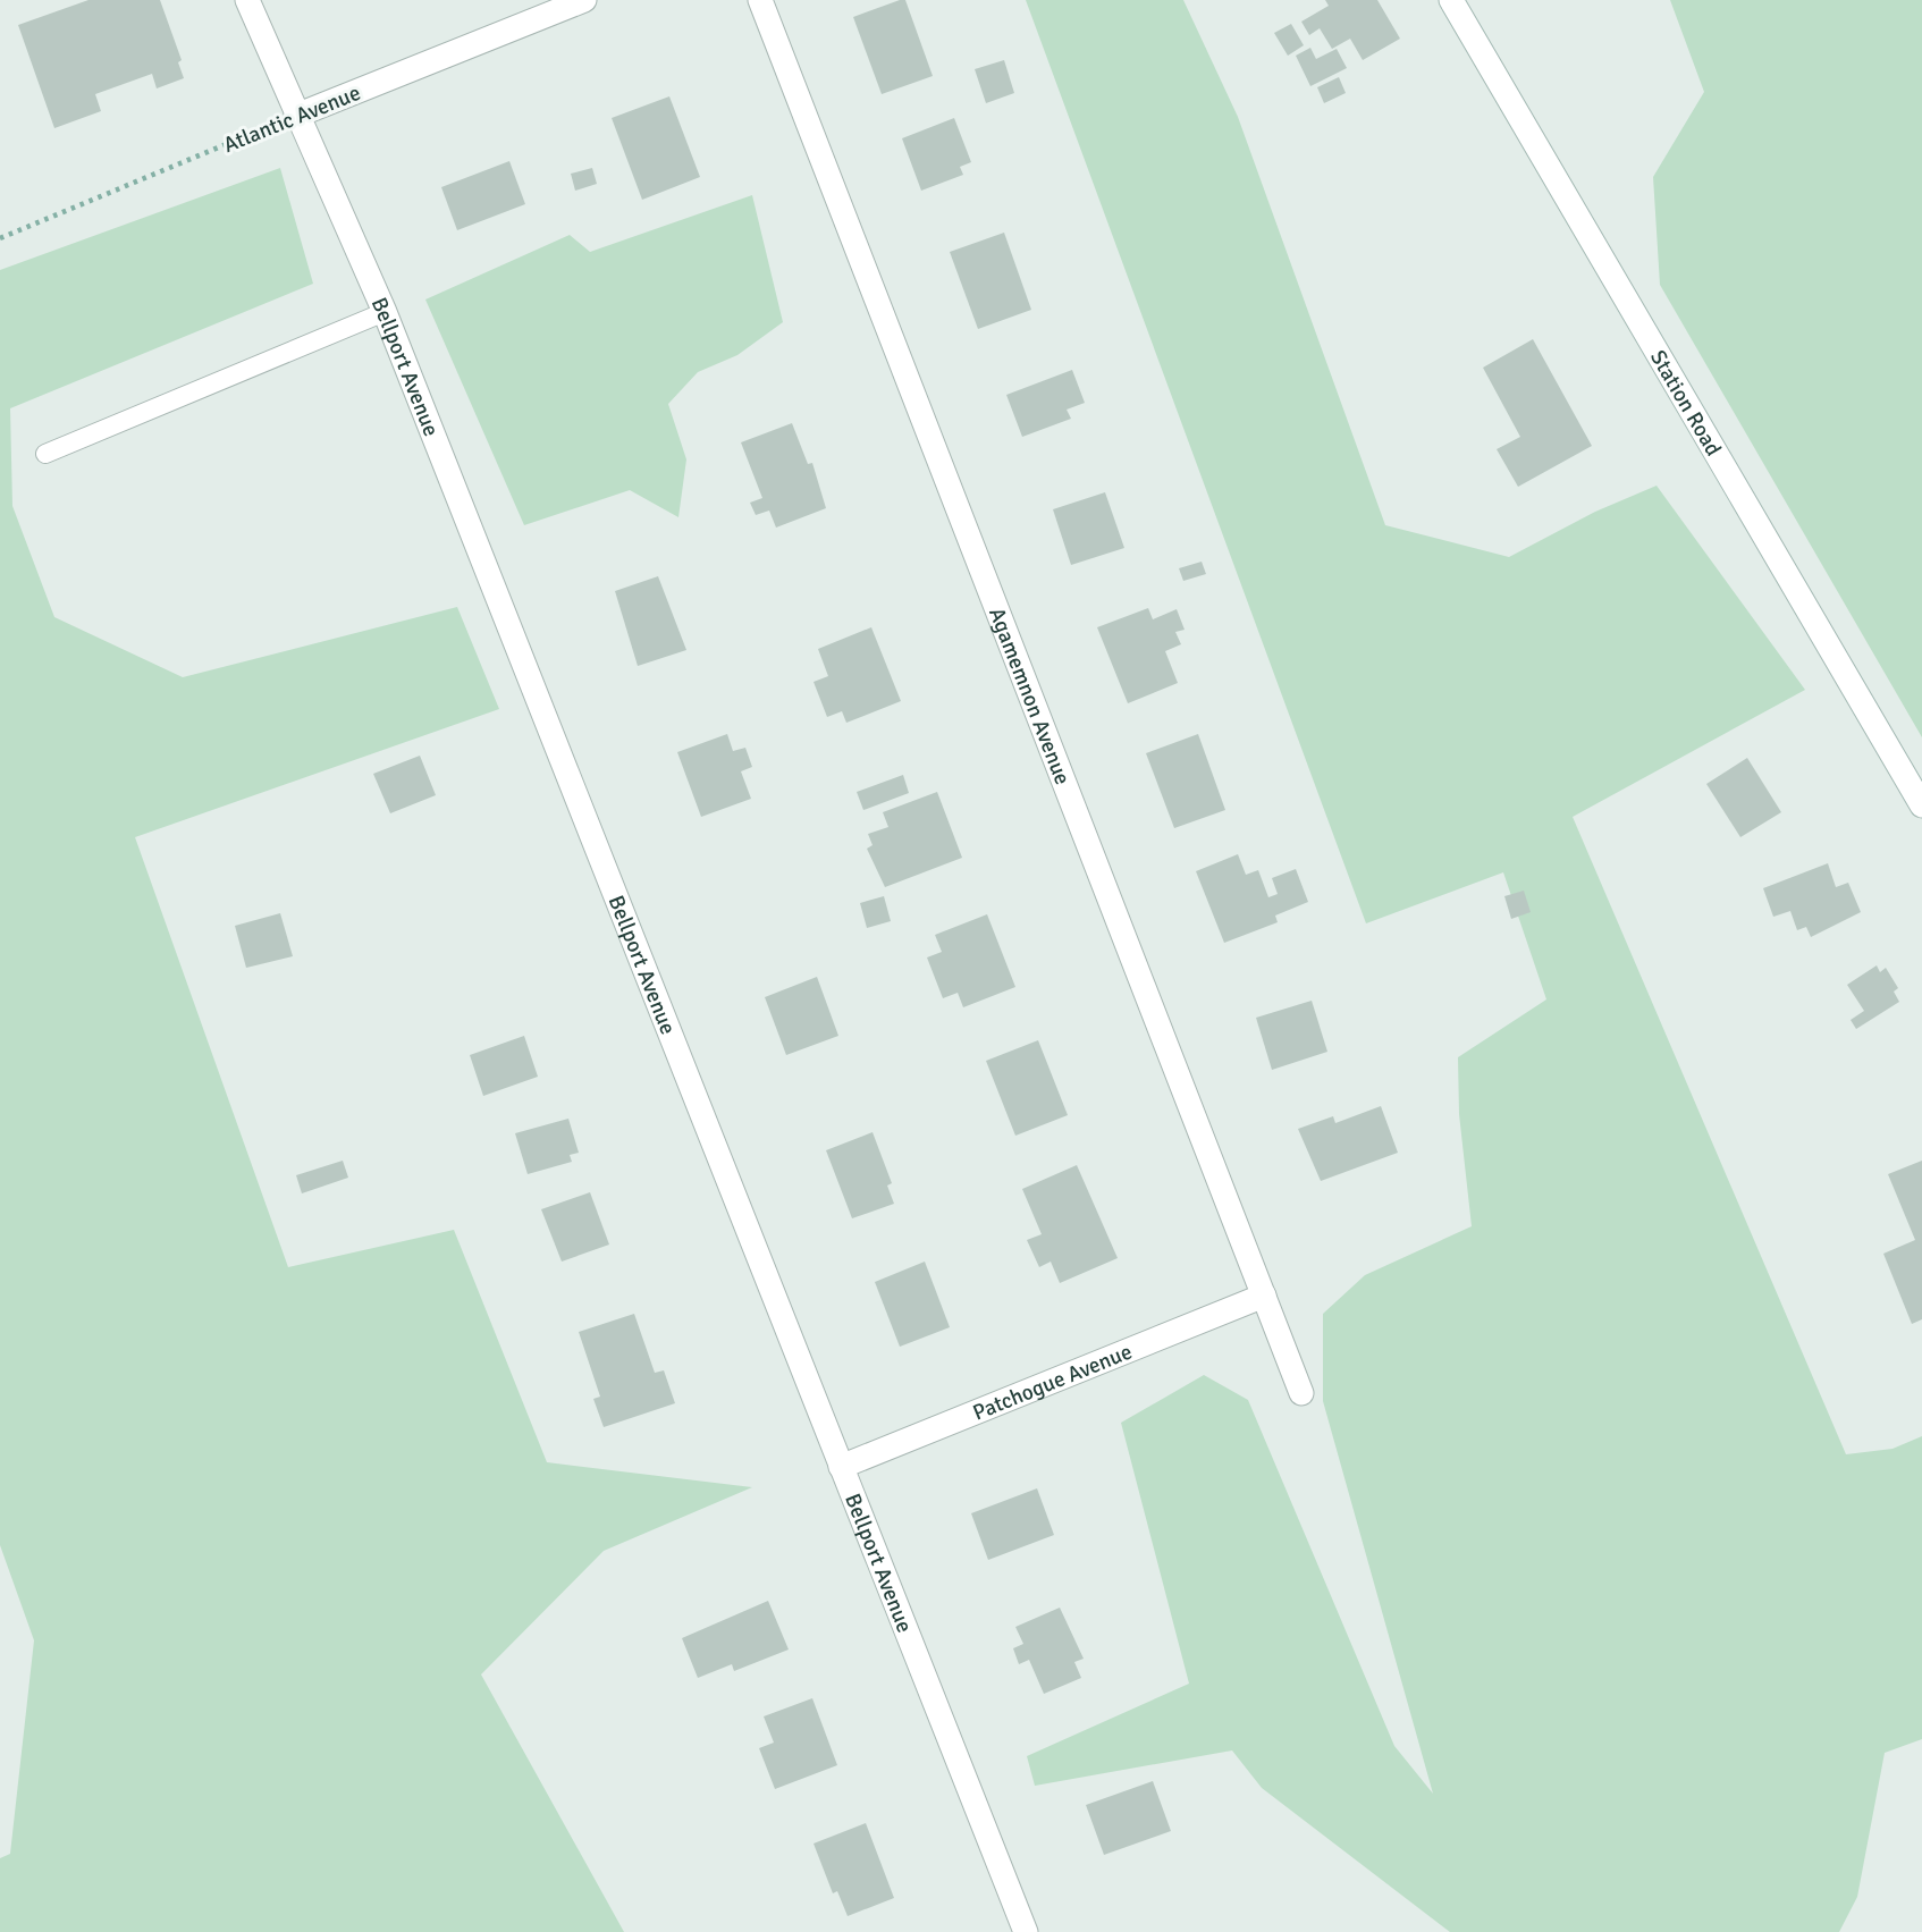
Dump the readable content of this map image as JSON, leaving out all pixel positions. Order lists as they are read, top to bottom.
{
  "streets": {
    "street": [
      "Atlantic Avenue",
      "Bellport Avenue",
      "Station Road",
      "Agamemnon Avenue",
      "Patchogue Avenue"
    ]
  },
  "crossings": [
    ["Atlantic Avenue", "Bellport Avenue"],
    ["Bellport Avenue", "Patchogue Avenue"],
    ["Agamemnon Avenue", "Patchogue Avenue"]
  ]
}
